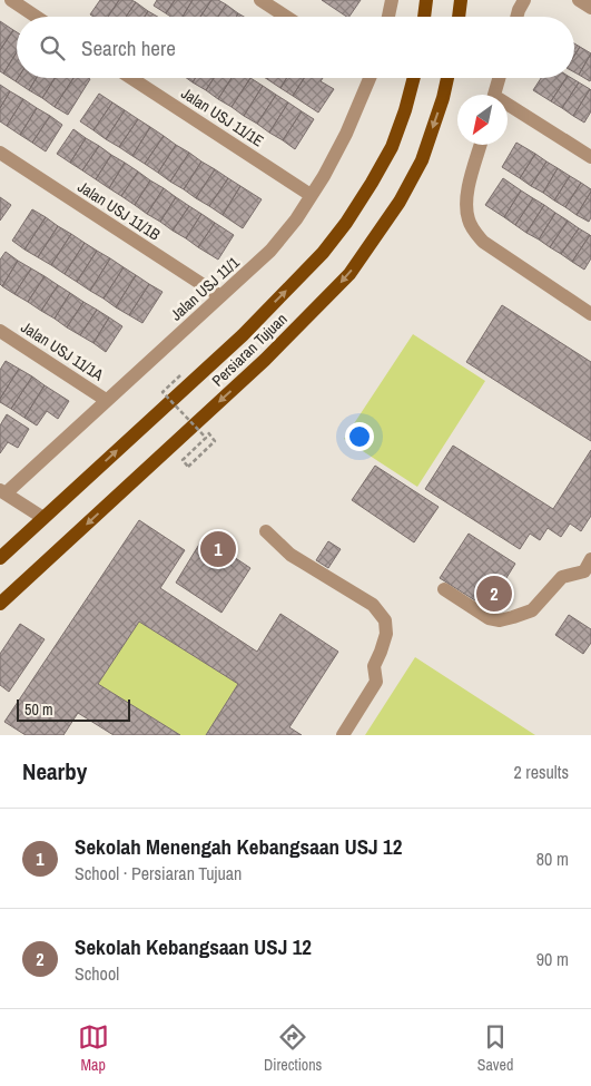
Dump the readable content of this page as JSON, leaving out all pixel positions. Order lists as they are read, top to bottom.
{
  "streets": {
    "main road": ["Persiaran Tujuan"],
    "street": [
      "Jalan USJ 11/1E",
      "Jalan USJ 11/1B",
      "Jalan USJ 11/1",
      "Jalan USJ 11/1A"
    ]
  },
  "crossings": [
    ["Jalan USJ 11/1E", "Jalan USJ 11/1"],
    ["Jalan USJ 11/1B", "Jalan USJ 11/1"],
    ["Jalan USJ 11/1", "Jalan USJ 11/1A"]
  ],
  "scale_bar": "50 m",
  "north": "bottom left",
  "page": {
    "search": "Search here",
    "pins": ["1", "2"],
    "scale": "50 m",
    "heading": ["Nearby", "2 results"],
    "list": [
      {
        "mark": "1",
        "name": "Sekolah Menengah Kebangsaan USJ 12",
        "note": "School · Persiaran Tujuan",
        "value": "80 m"
      },
      {
        "mark": "2",
        "name": "Sekolah Kebangsaan USJ 12",
        "note": "School",
        "value": "90 m"
      }
    ],
    "nav": ["Map", "Directions", "Saved"]
  }
}
